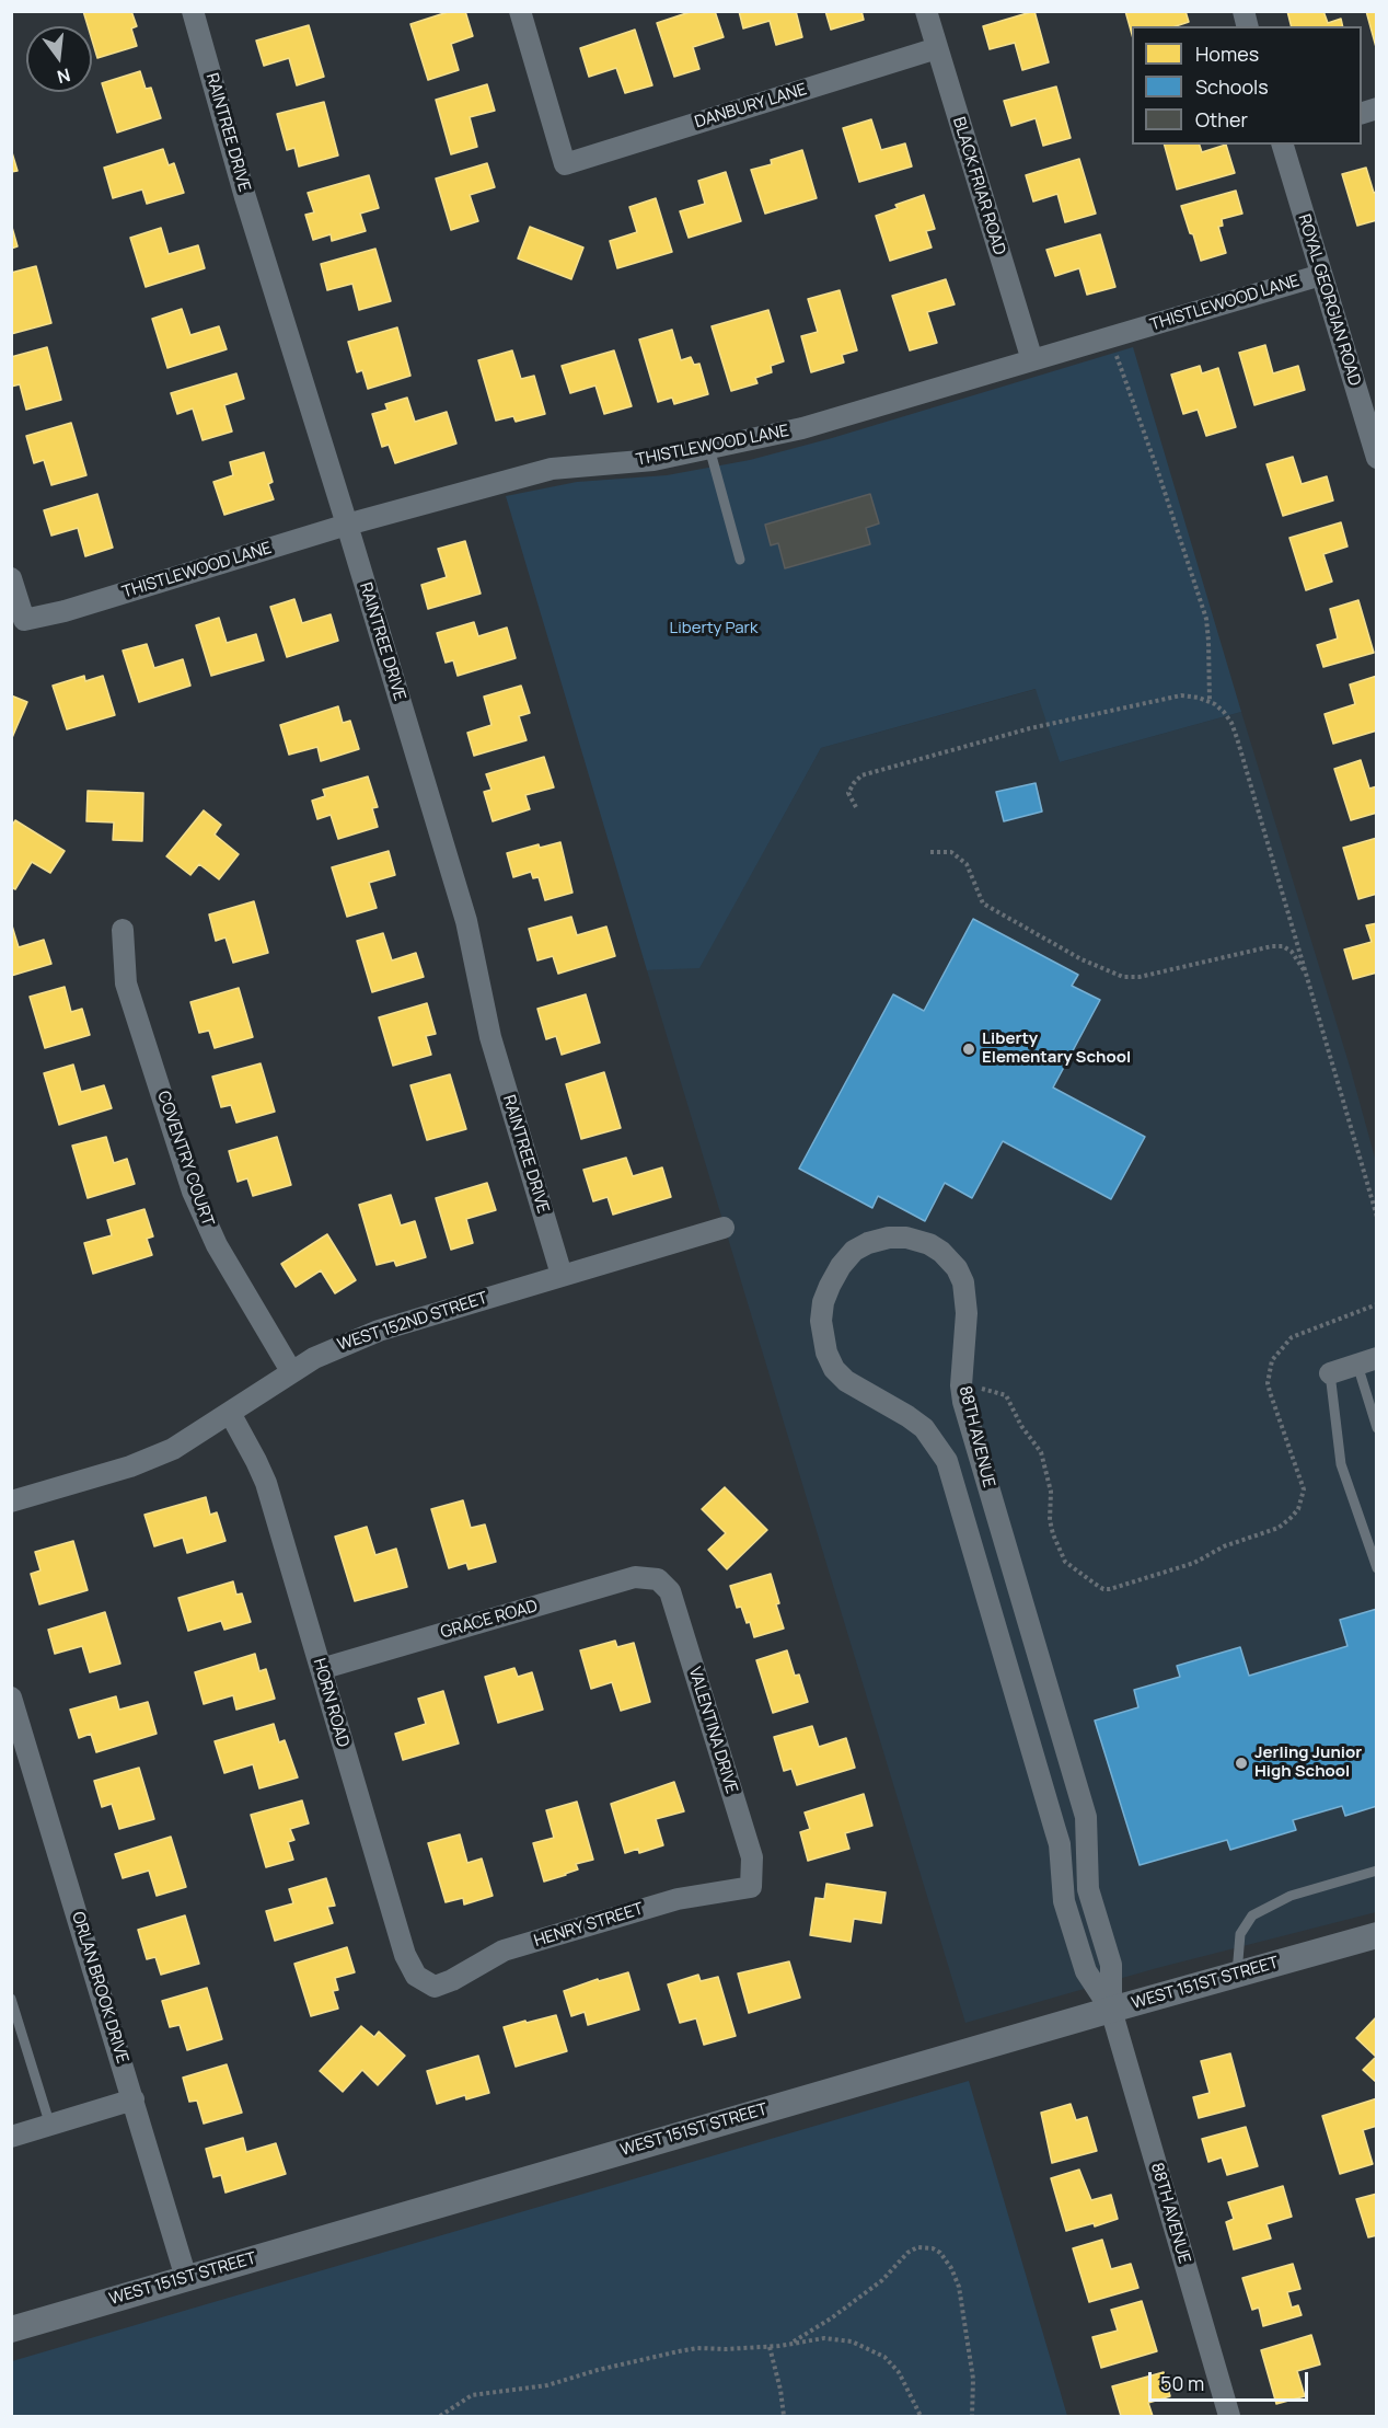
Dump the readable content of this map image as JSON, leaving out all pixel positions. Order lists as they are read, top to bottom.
{
  "streets": {
    "street": [
      "DANBURY LANE",
      "RAINTREE DRIVE",
      "BLACK FRIAR ROAD",
      "ROYAL GEORGIAN ROAD",
      "THISTLEWOOD LANE",
      "COVENTRY COURT",
      "WEST 152ND STREET",
      "88TH AVENUE",
      "GRACE ROAD",
      "HORN ROAD",
      "VALENTINA DRIVE",
      "HENRY STREET",
      "WEST 151ST STREET",
      "ORLAN BROOK DRIVE"
    ]
  },
  "crossings": [
    ["DANBURY LANE", "BLACK FRIAR ROAD"],
    ["RAINTREE DRIVE", "THISTLEWOOD LANE"],
    ["RAINTREE DRIVE", "WEST 152ND STREET"],
    ["BLACK FRIAR ROAD", "THISTLEWOOD LANE"],
    ["ROYAL GEORGIAN ROAD", "THISTLEWOOD LANE"],
    ["COVENTRY COURT", "WEST 152ND STREET"],
    ["WEST 152ND STREET", "HORN ROAD"],
    ["88TH AVENUE", "WEST 151ST STREET"],
    ["GRACE ROAD", "HORN ROAD"],
    ["GRACE ROAD", "VALENTINA DRIVE"],
    ["HORN ROAD", "HENRY STREET"],
    ["VALENTINA DRIVE", "HENRY STREET"],
    ["WEST 151ST STREET", "ORLAN BROOK DRIVE"]
  ],
  "parks": ["Liberty Park"],
  "places": ["Liberty Elementary School", "Jerling Junior High School"],
  "legend": ["Homes", "Schools", "Other"],
  "scale_bar": "50 m",
  "north": "bottom"
}
